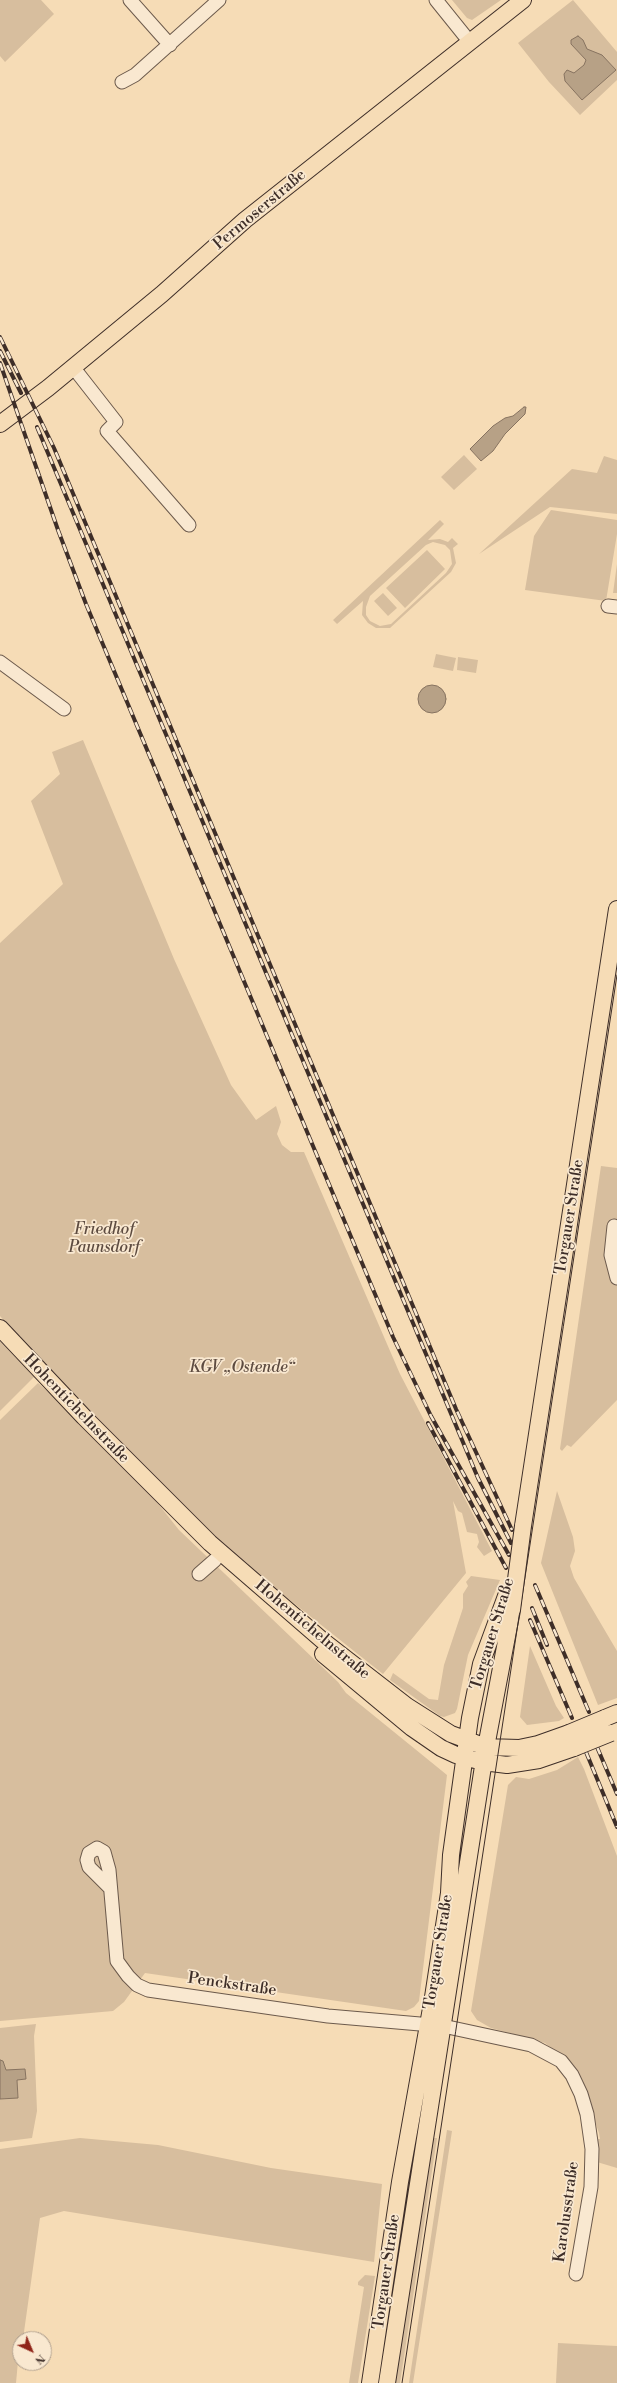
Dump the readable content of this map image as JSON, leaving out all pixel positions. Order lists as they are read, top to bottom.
{
  "streets": {
    "main road": ["Permoserstraße", "Torgauer Straße", "Hohentichelnstraße"],
    "street": ["Penckstraße", "Karolusstraße"]
  },
  "crossings": [
    ["Torgauer Straße", "Hohentichelnstraße"],
    ["Torgauer Straße", "Penckstraße"],
    ["Torgauer Straße", "Karolusstraße"],
    ["Penckstraße", "Karolusstraße"]
  ],
  "parks": ["Friedhof Paunsdorf", "KGV „Ostende“"],
  "north": "bottom right"
}
